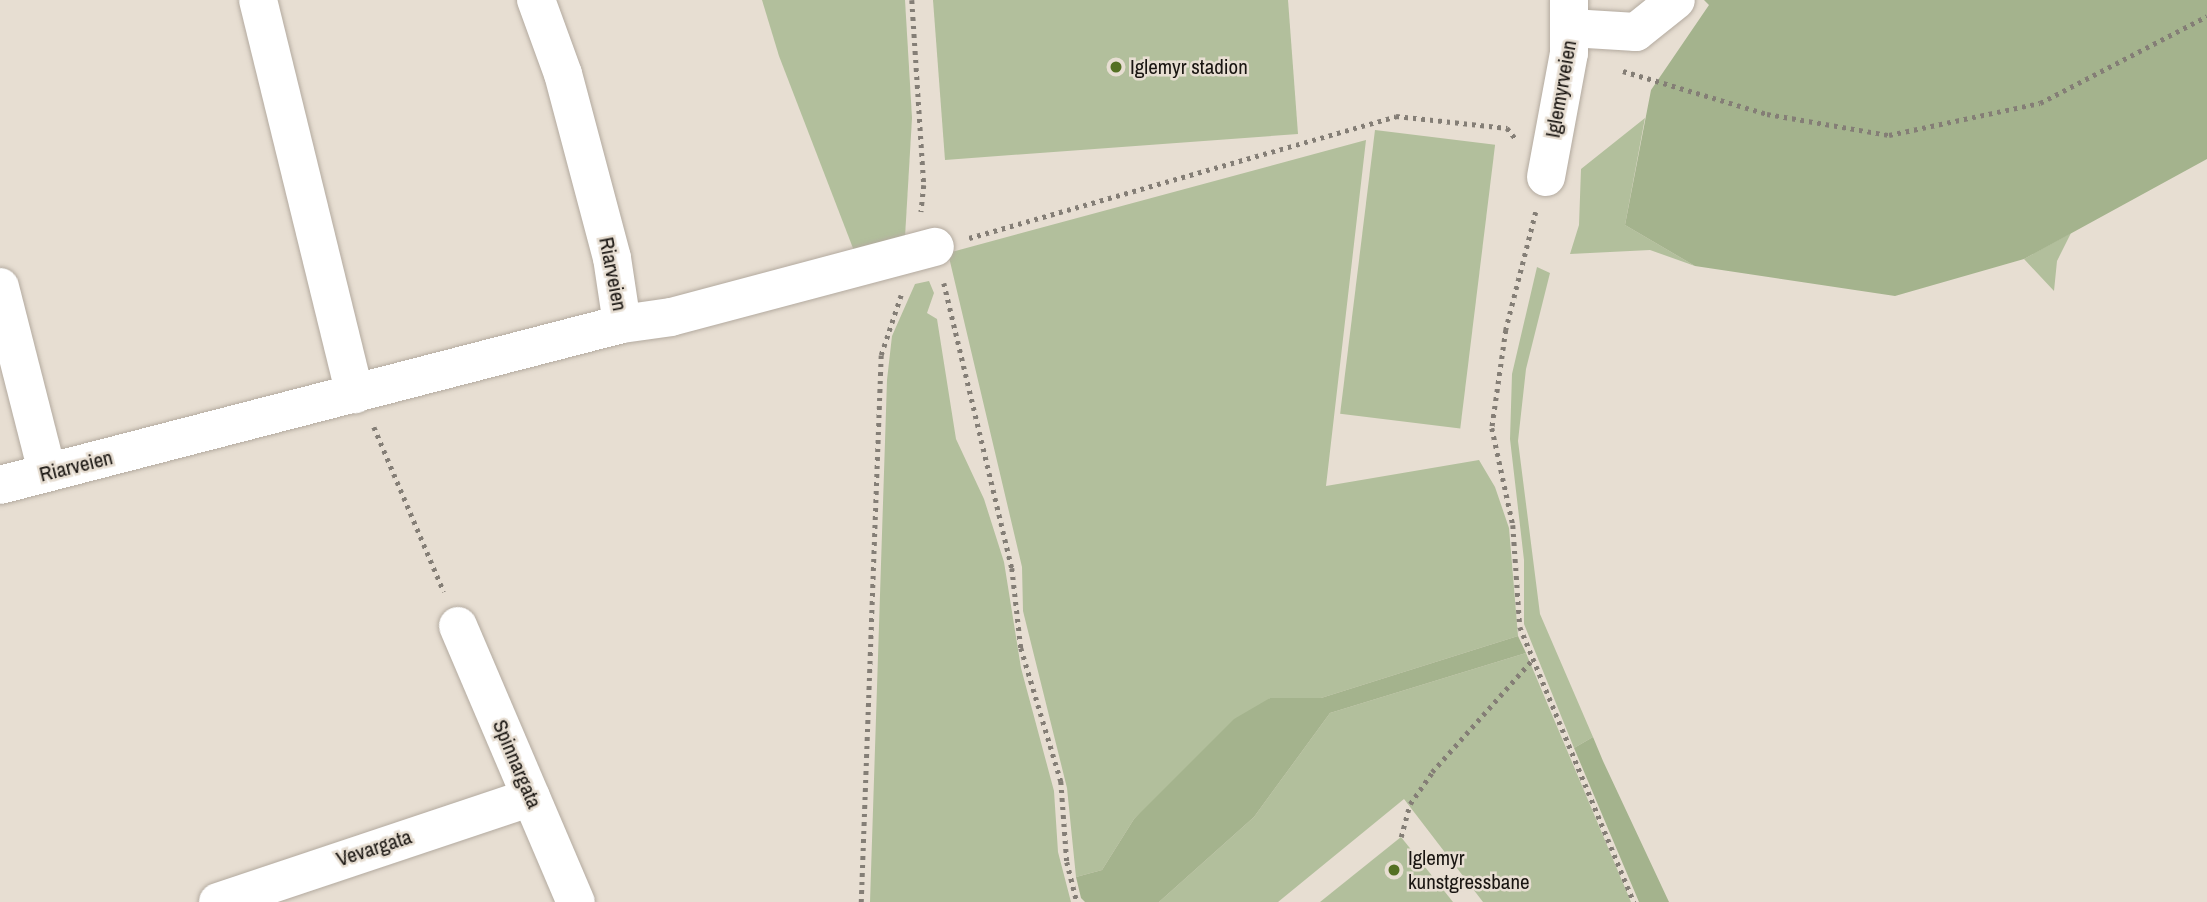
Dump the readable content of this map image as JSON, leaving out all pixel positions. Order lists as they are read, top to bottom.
{
  "streets": {
    "street": [
      "Iglemyrveien",
      "Riarveien",
      "Spinnargata",
      "Vevargata"
    ]
  },
  "crossings": [
    ["Spinnargata", "Vevargata"]
  ],
  "places": ["Iglemyr stadion", "Iglemyr kunstgressbane"]
}
